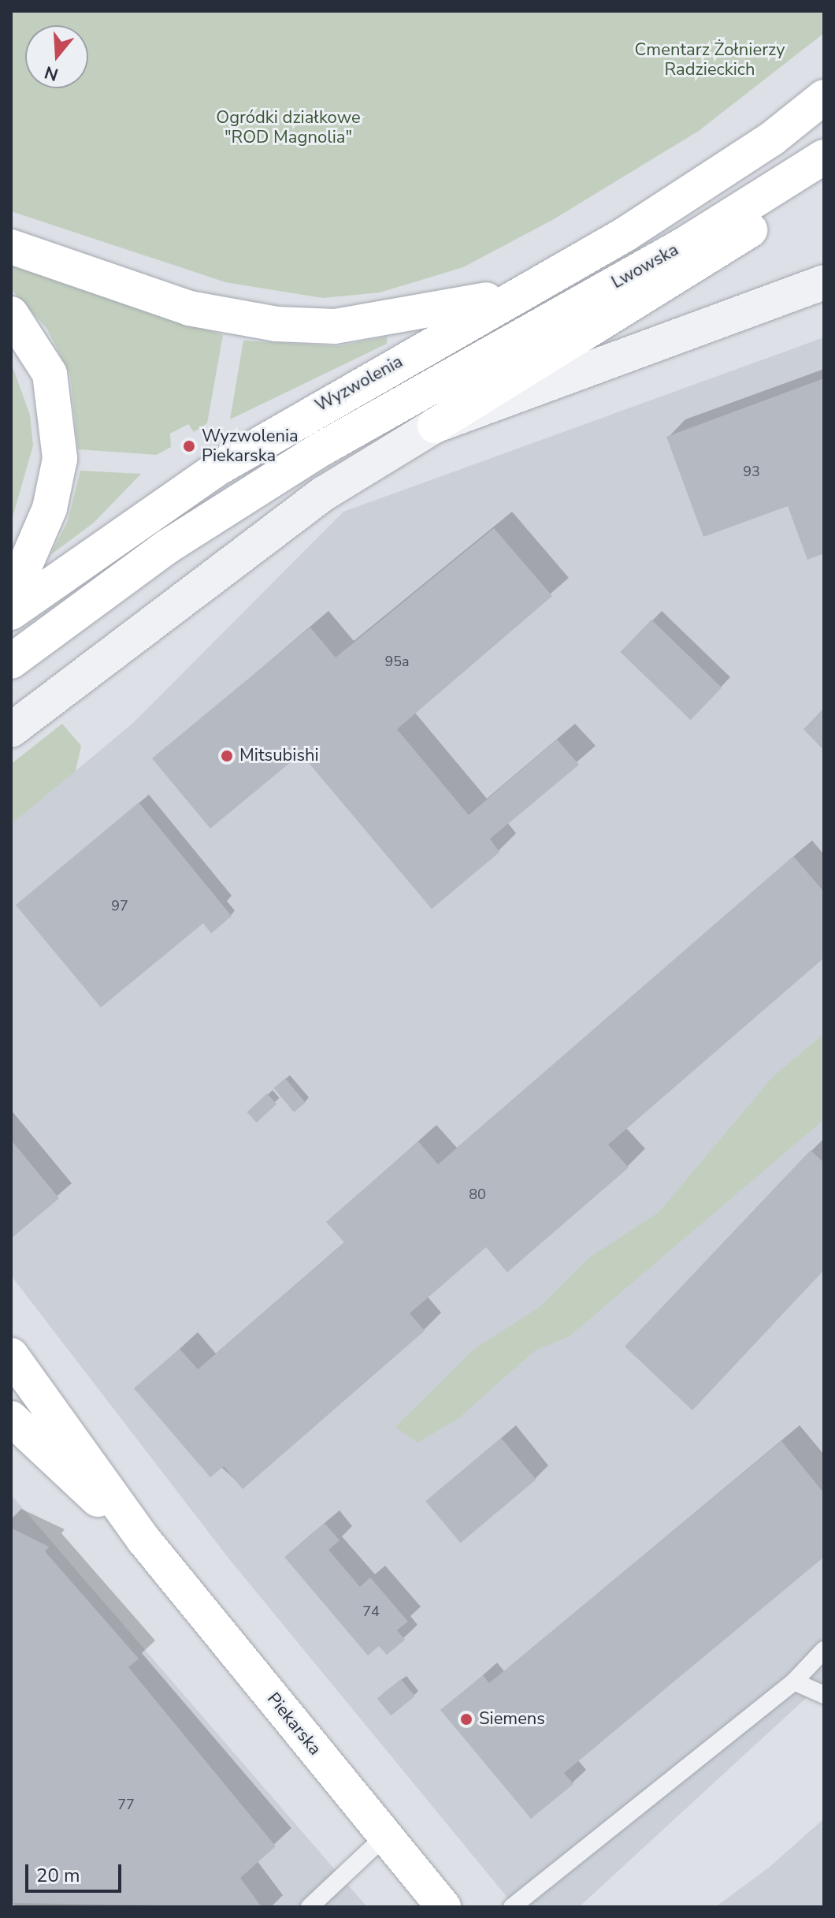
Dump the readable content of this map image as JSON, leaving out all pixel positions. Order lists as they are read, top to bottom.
{
  "streets": {
    "main road": ["Lwowska", "Wyzwolenia", "Piekarska"]
  },
  "parks": ["Cmentarz Żołnierzy Radzieckich", "Ogródki działkowe \"ROD Magnolia\""],
  "places": ["Wyzwolenia Piekarska", "Mitsubishi", "Siemens"],
  "house_numbers": [
    "93",
    "95a",
    "97",
    "80",
    "74",
    "77"
  ],
  "scale_bar": "20 m",
  "north": "bottom"
}
